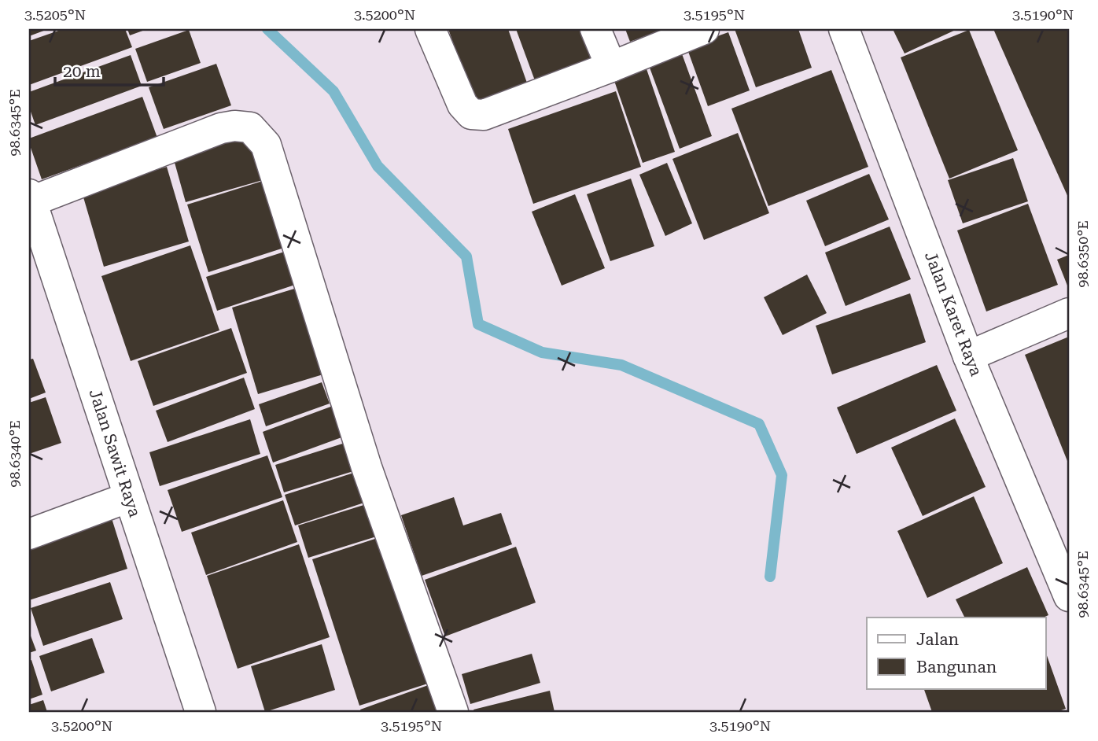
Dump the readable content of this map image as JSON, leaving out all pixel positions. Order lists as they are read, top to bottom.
{
  "streets": {
    "street": ["Jalan Karet Raya", "Jalan Sawit Raya"]
  },
  "legend": ["Jalan", "Bangunan"],
  "scale_bar": "20 m",
  "coordinates": [
    "3.5205°N",
    "3.5200°N",
    "3.5195°N",
    "3.5190°N",
    "98.6345°E",
    "98.6350°E",
    "98.6340°E"
  ]
}
